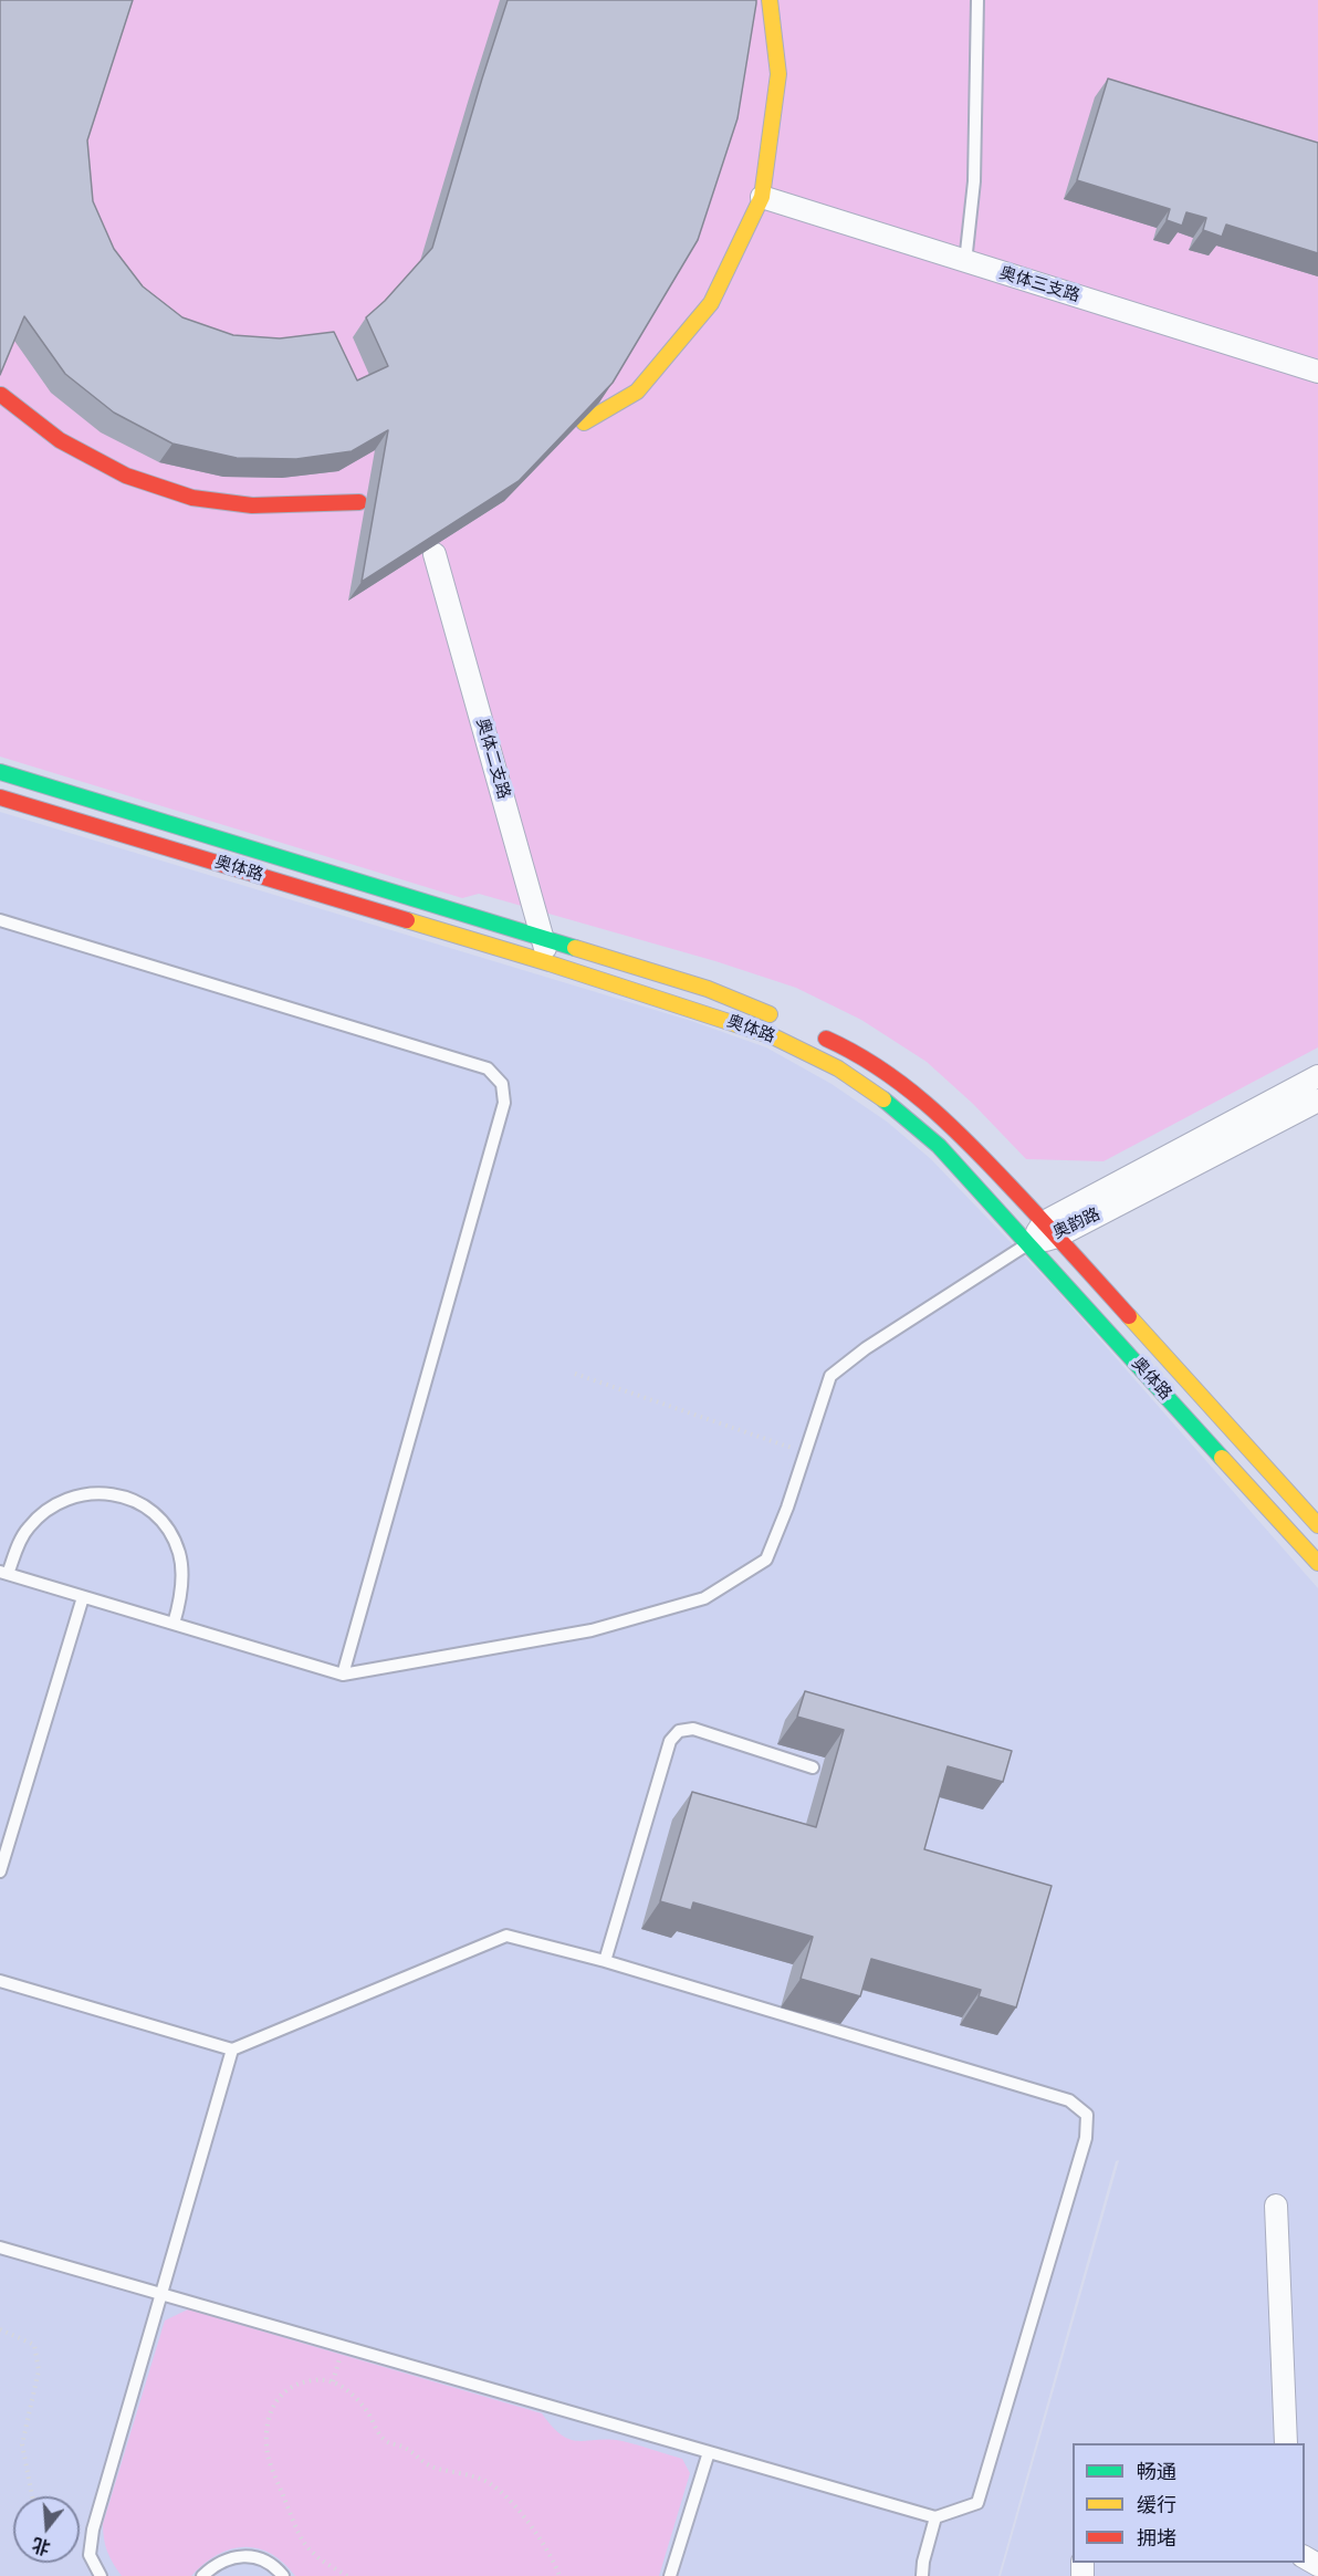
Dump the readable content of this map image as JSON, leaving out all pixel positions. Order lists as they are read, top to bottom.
{
  "streets": {
    "main road": ["奥体路"],
    "street": ["奥体三支路", "奥体二支路", "奥韵路"]
  },
  "crossings": [
    ["奥体二支路", "奥体路"],
    ["奥体路", "奥韵路"]
  ],
  "legend": ["畅通", "缓行", "拥堵"],
  "north": "bottom"
}
